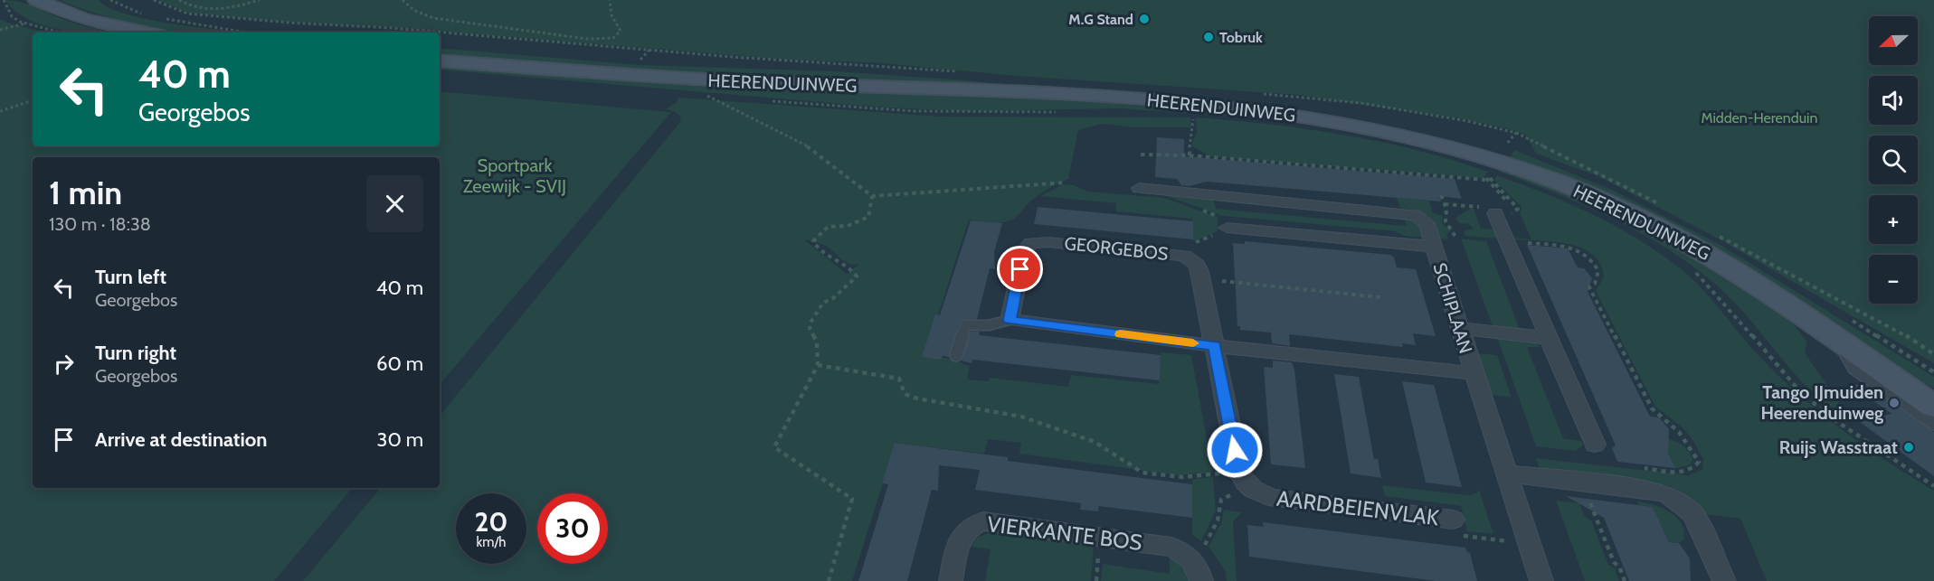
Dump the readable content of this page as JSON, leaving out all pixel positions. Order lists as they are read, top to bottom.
{
  "streets": {
    "main road": ["HEERENDUINWEG"],
    "street": [
      "GEORGEBOS",
      "SCHIPLAAN",
      "AARDBEIENVLAK",
      "VIERKANTE BOS"
    ]
  },
  "parks": ["Midden-Herenduin", "Sportpark Zeewijk - SVIJ"],
  "places": [
    "M.G Stand",
    "Tobruk",
    "Tango IJmuiden Heerenduinweg",
    "Ruijs Wasstraat"
  ],
  "north": "left",
  "page": {
    "map_buttons": ["+", "−"],
    "turn": ["40 m", "Georgebos"],
    "heading": ["1 min", "130 m · 18:38"],
    "list": [
      {
        "name": "Turn left",
        "note": "Georgebos",
        "value": "40 m"
      },
      {
        "name": "Turn right",
        "note": "Georgebos",
        "value": "60 m"
      },
      {
        "name": "Arrive at destination",
        "value": "30 m"
      }
    ],
    "speed": "20 km/h",
    "limit": "30"
  }
}
